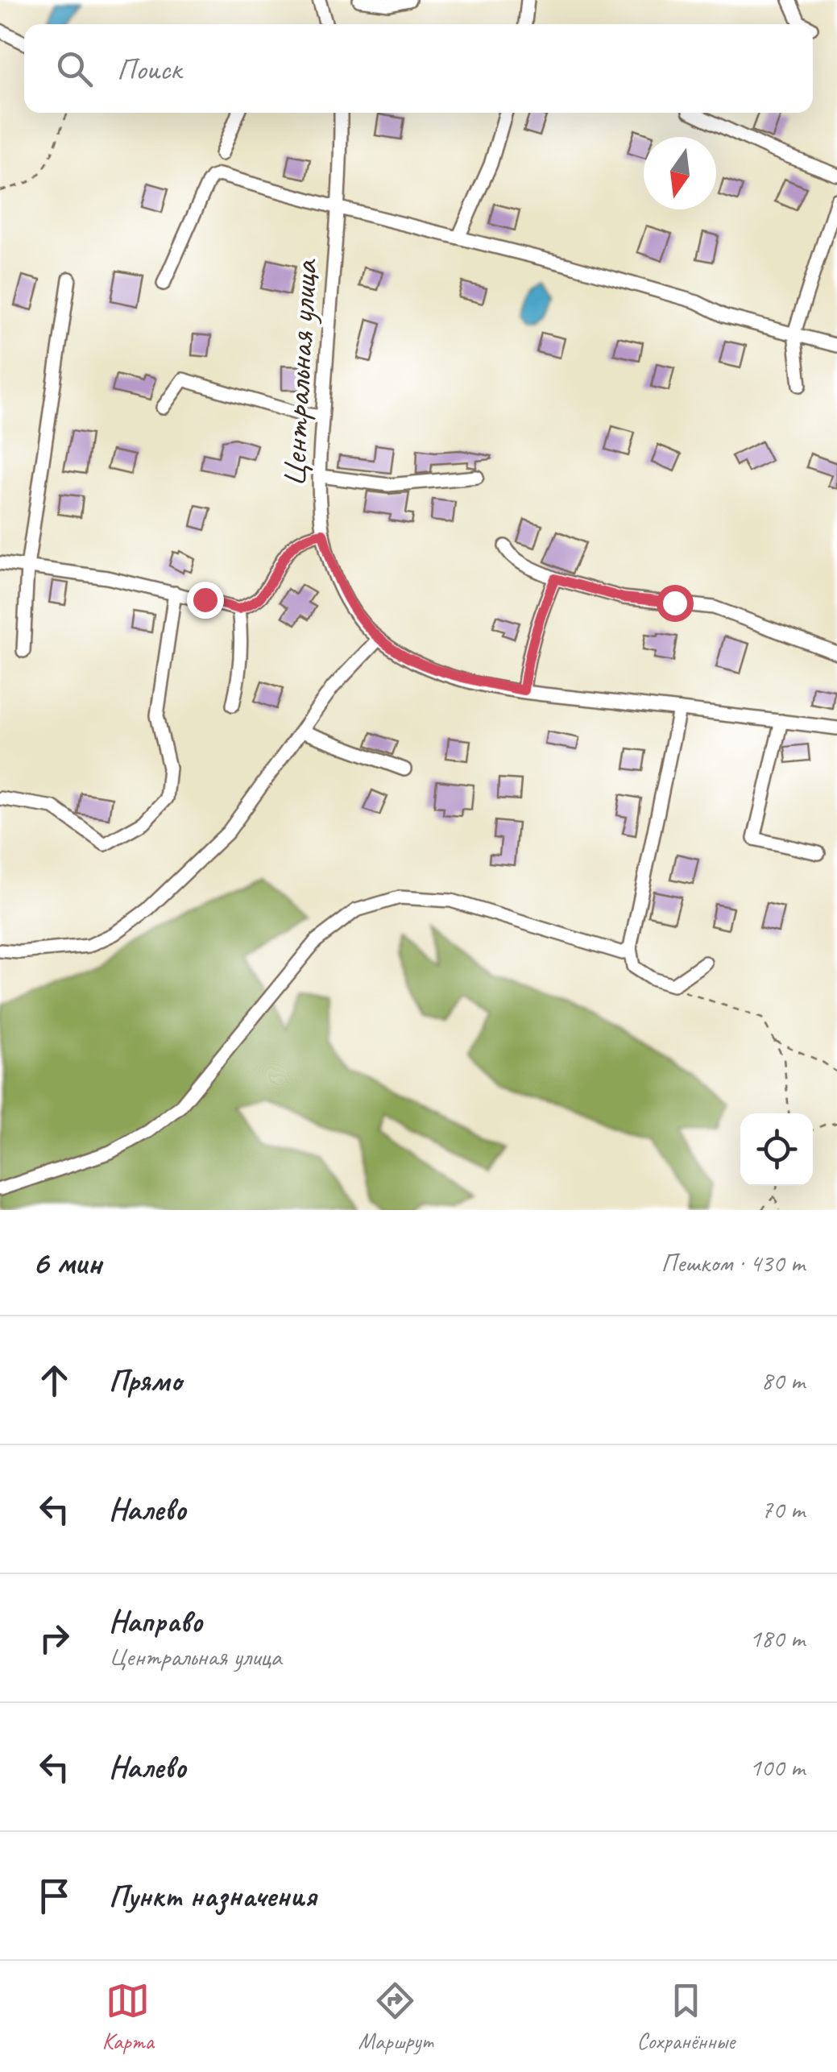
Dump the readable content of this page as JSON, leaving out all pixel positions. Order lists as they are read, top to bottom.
{
  "streets": {
    "street": ["Центральная улица"]
  },
  "north": "bottom",
  "page": {
    "search": "Поиск",
    "heading": ["6 мин", "Пешком · 430 m"],
    "list": [
      ["Прямо", "80 m"],
      ["Налево", "70 m"],
      ["Направо", "Центральная улица", "180 m"],
      ["Налево", "100 m"],
      "Пункт назначения"
    ],
    "nav": ["Карта", "Маршрут", "Сохранённые"]
  }
}
